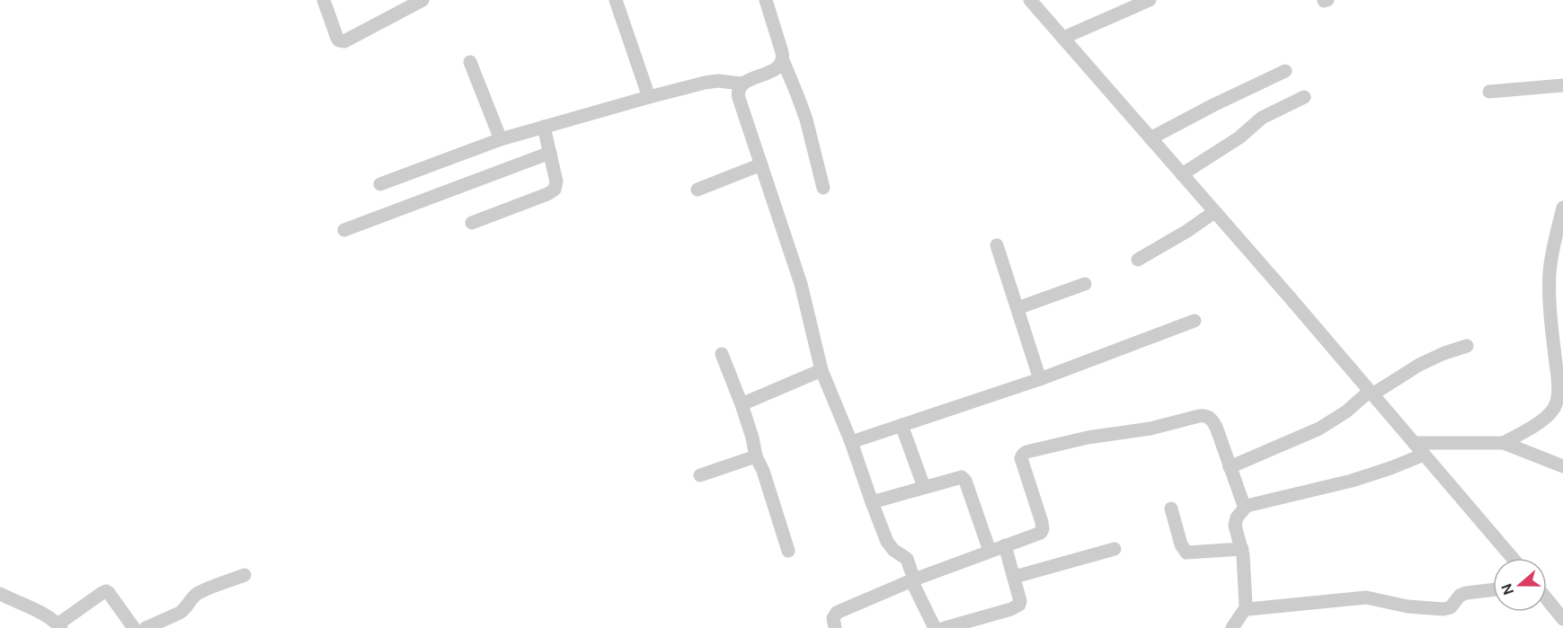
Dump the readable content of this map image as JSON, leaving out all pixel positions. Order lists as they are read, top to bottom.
{
  "north": "left"
}
